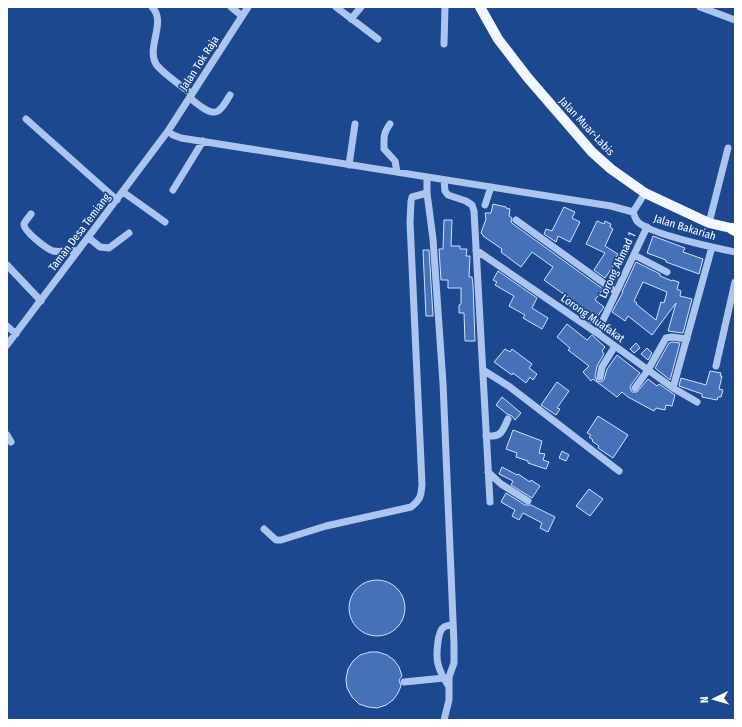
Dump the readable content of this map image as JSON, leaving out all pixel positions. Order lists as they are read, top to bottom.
{
  "streets": {
    "main road": ["Jalan Muar-Labis"],
    "street": [
      "Jalan Tok Raja",
      "Jalan Bakariah",
      "Taman Desa Temiang",
      "Lorong Ahmad 1",
      "Lorong Muafakat"
    ]
  },
  "crossings": [
    ["Jalan Tok Raja", "Taman Desa Temiang"],
    ["Jalan Bakariah", "Lorong Ahmad 1"],
    ["Lorong Ahmad 1", "Lorong Muafakat"]
  ],
  "north": "left"
}
